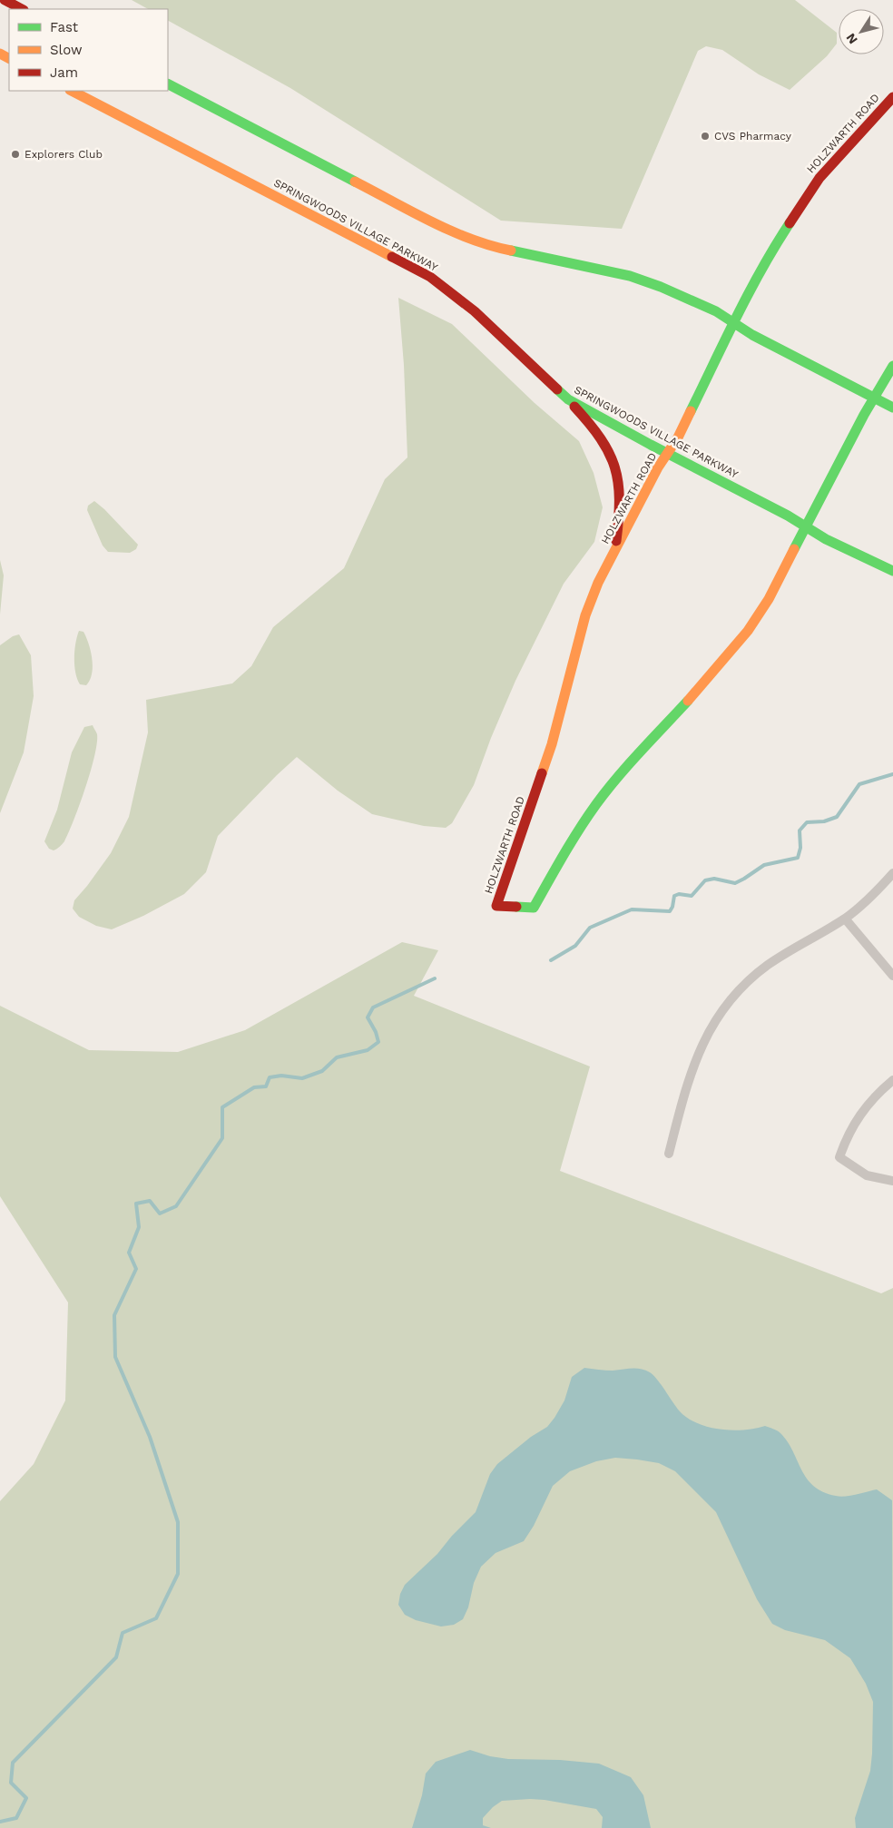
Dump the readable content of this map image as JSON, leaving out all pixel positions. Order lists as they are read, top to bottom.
{
  "streets": {
    "main road": ["HOLZWARTH ROAD", "SPRINGWOODS VILLAGE PARKWAY"]
  },
  "crossings": [
    ["HOLZWARTH ROAD", "SPRINGWOODS VILLAGE PARKWAY"]
  ],
  "places": ["CVS Pharmacy", "Explorers Club"],
  "legend": ["Fast", "Slow", "Jam"],
  "north": "bottom left"
}
